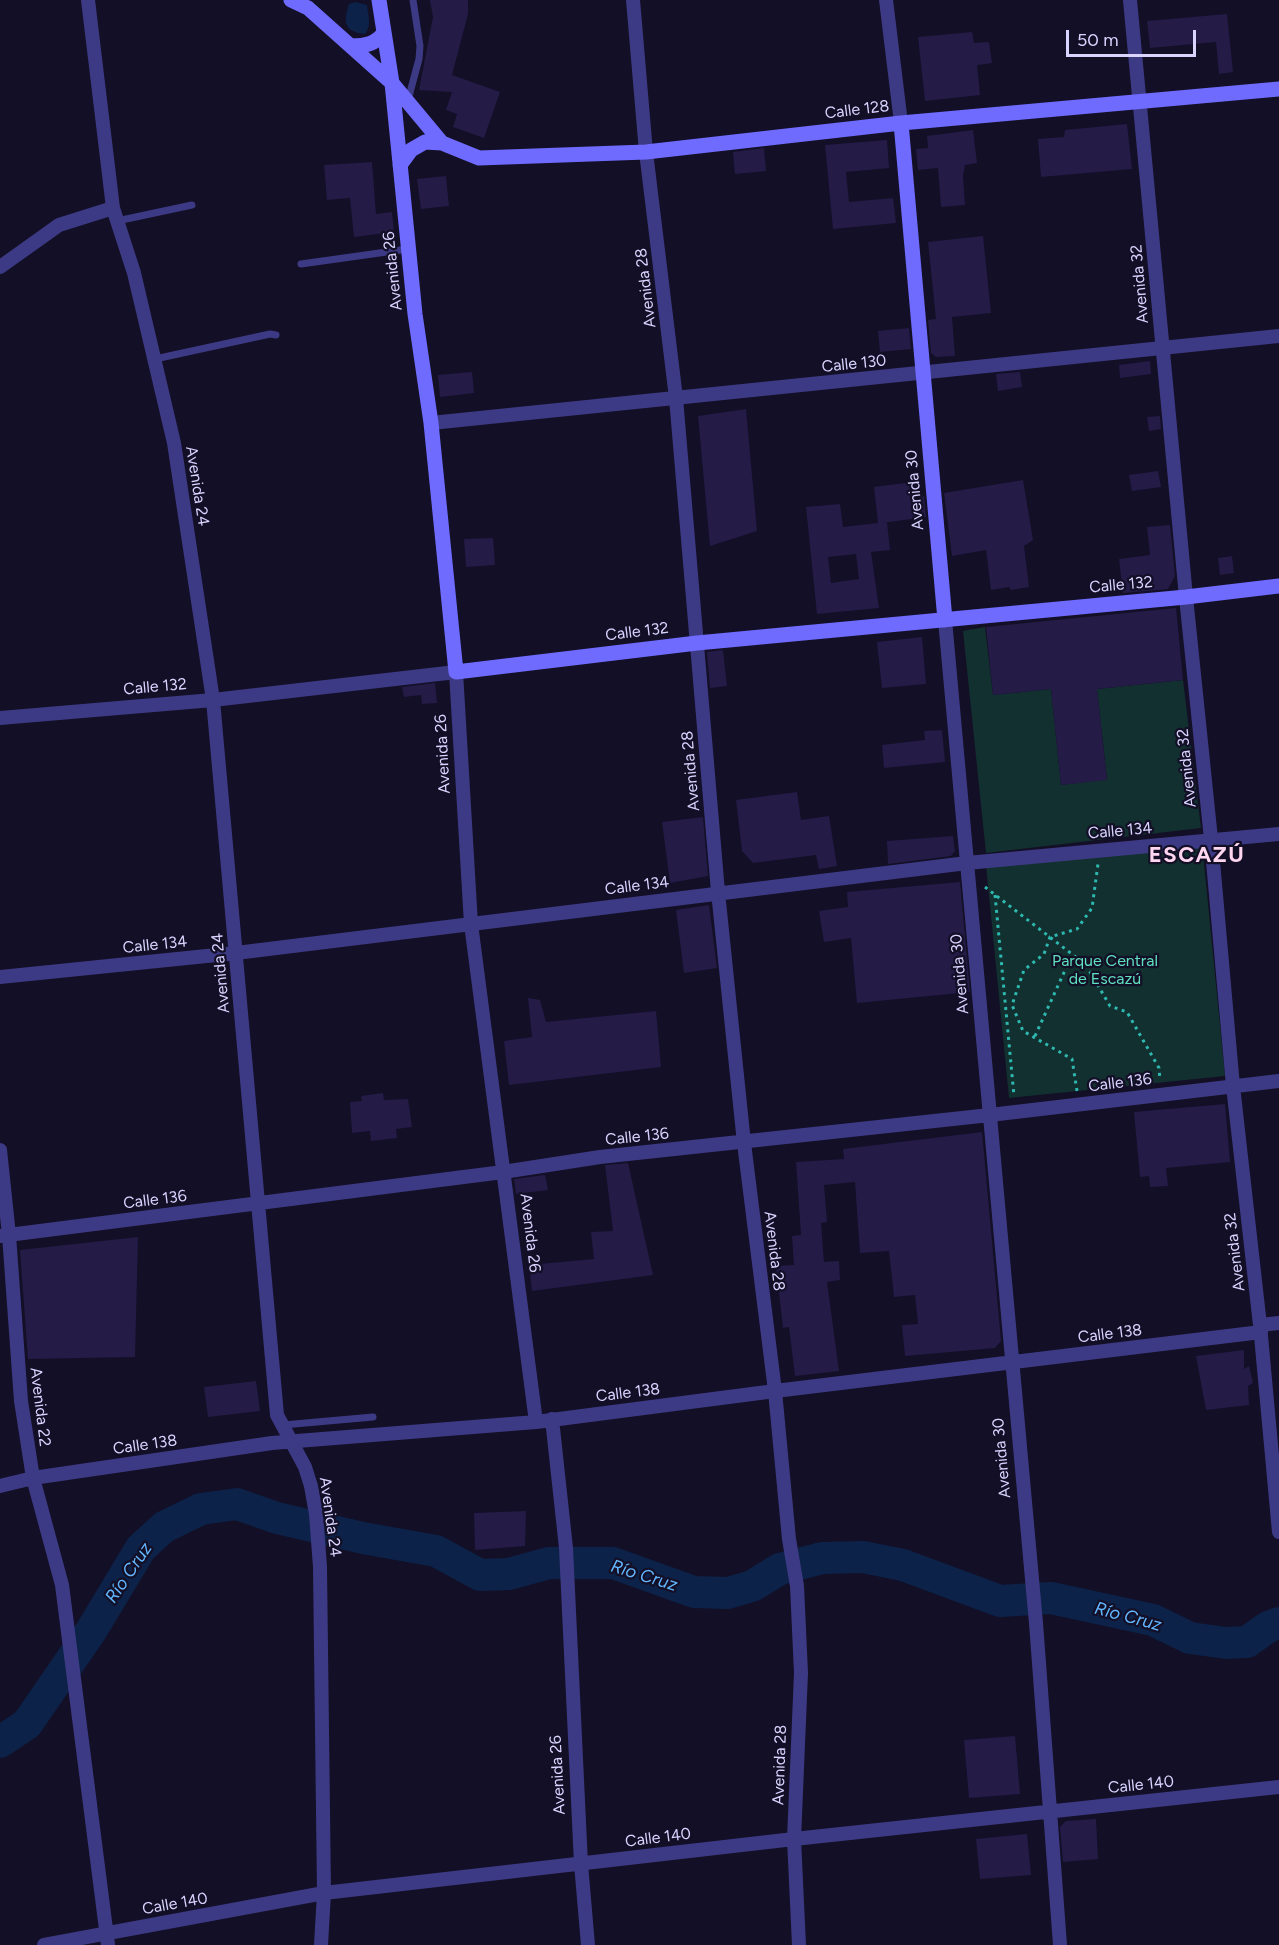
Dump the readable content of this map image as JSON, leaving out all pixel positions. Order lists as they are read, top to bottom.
{
  "streets": {
    "main road": [
      "Calle 128",
      "Avenida 26",
      "Avenida 30",
      "Calle 132"
    ],
    "street": [
      "Avenida 32",
      "Avenida 28",
      "Calle 130",
      "Avenida 24",
      "Calle 134",
      "Calle 136",
      "Calle 138",
      "Avenida 22",
      "Calle 140"
    ]
  },
  "crossings": [
    ["Calle 128", "Avenida 32"],
    ["Calle 128", "Avenida 28"],
    ["Calle 128", "Avenida 30"],
    ["Avenida 26", "Calle 130"],
    ["Avenida 26", "Calle 132"],
    ["Avenida 26", "Calle 134"],
    ["Avenida 26", "Calle 136"],
    ["Avenida 26", "Calle 138"],
    ["Avenida 26", "Calle 140"],
    ["Avenida 32", "Calle 130"],
    ["Avenida 32", "Calle 132"],
    ["Avenida 32", "Calle 134"],
    ["Avenida 32", "Calle 136"],
    ["Avenida 32", "Calle 138"],
    ["Avenida 28", "Calle 130"],
    ["Avenida 28", "Calle 132"],
    ["Avenida 28", "Calle 134"],
    ["Avenida 28", "Calle 136"],
    ["Avenida 28", "Calle 138"],
    ["Avenida 28", "Calle 140"],
    ["Calle 130", "Avenida 30"],
    ["Avenida 24", "Calle 132"],
    ["Avenida 24", "Calle 134"],
    ["Avenida 24", "Calle 136"],
    ["Avenida 24", "Calle 138"],
    ["Avenida 24", "Calle 140"],
    ["Avenida 30", "Calle 132"],
    ["Avenida 30", "Calle 134"],
    ["Avenida 30", "Calle 136"],
    ["Avenida 30", "Calle 138"],
    ["Avenida 30", "Calle 140"],
    ["Calle 136", "Avenida 22"],
    ["Calle 138", "Avenida 22"],
    ["Avenida 22", "Calle 140"]
  ],
  "districts": ["ESCAZÚ"],
  "water": ["Río Cruz"],
  "parks": ["Parque Central de Escazú"],
  "scale_bar": "50 m"
}
